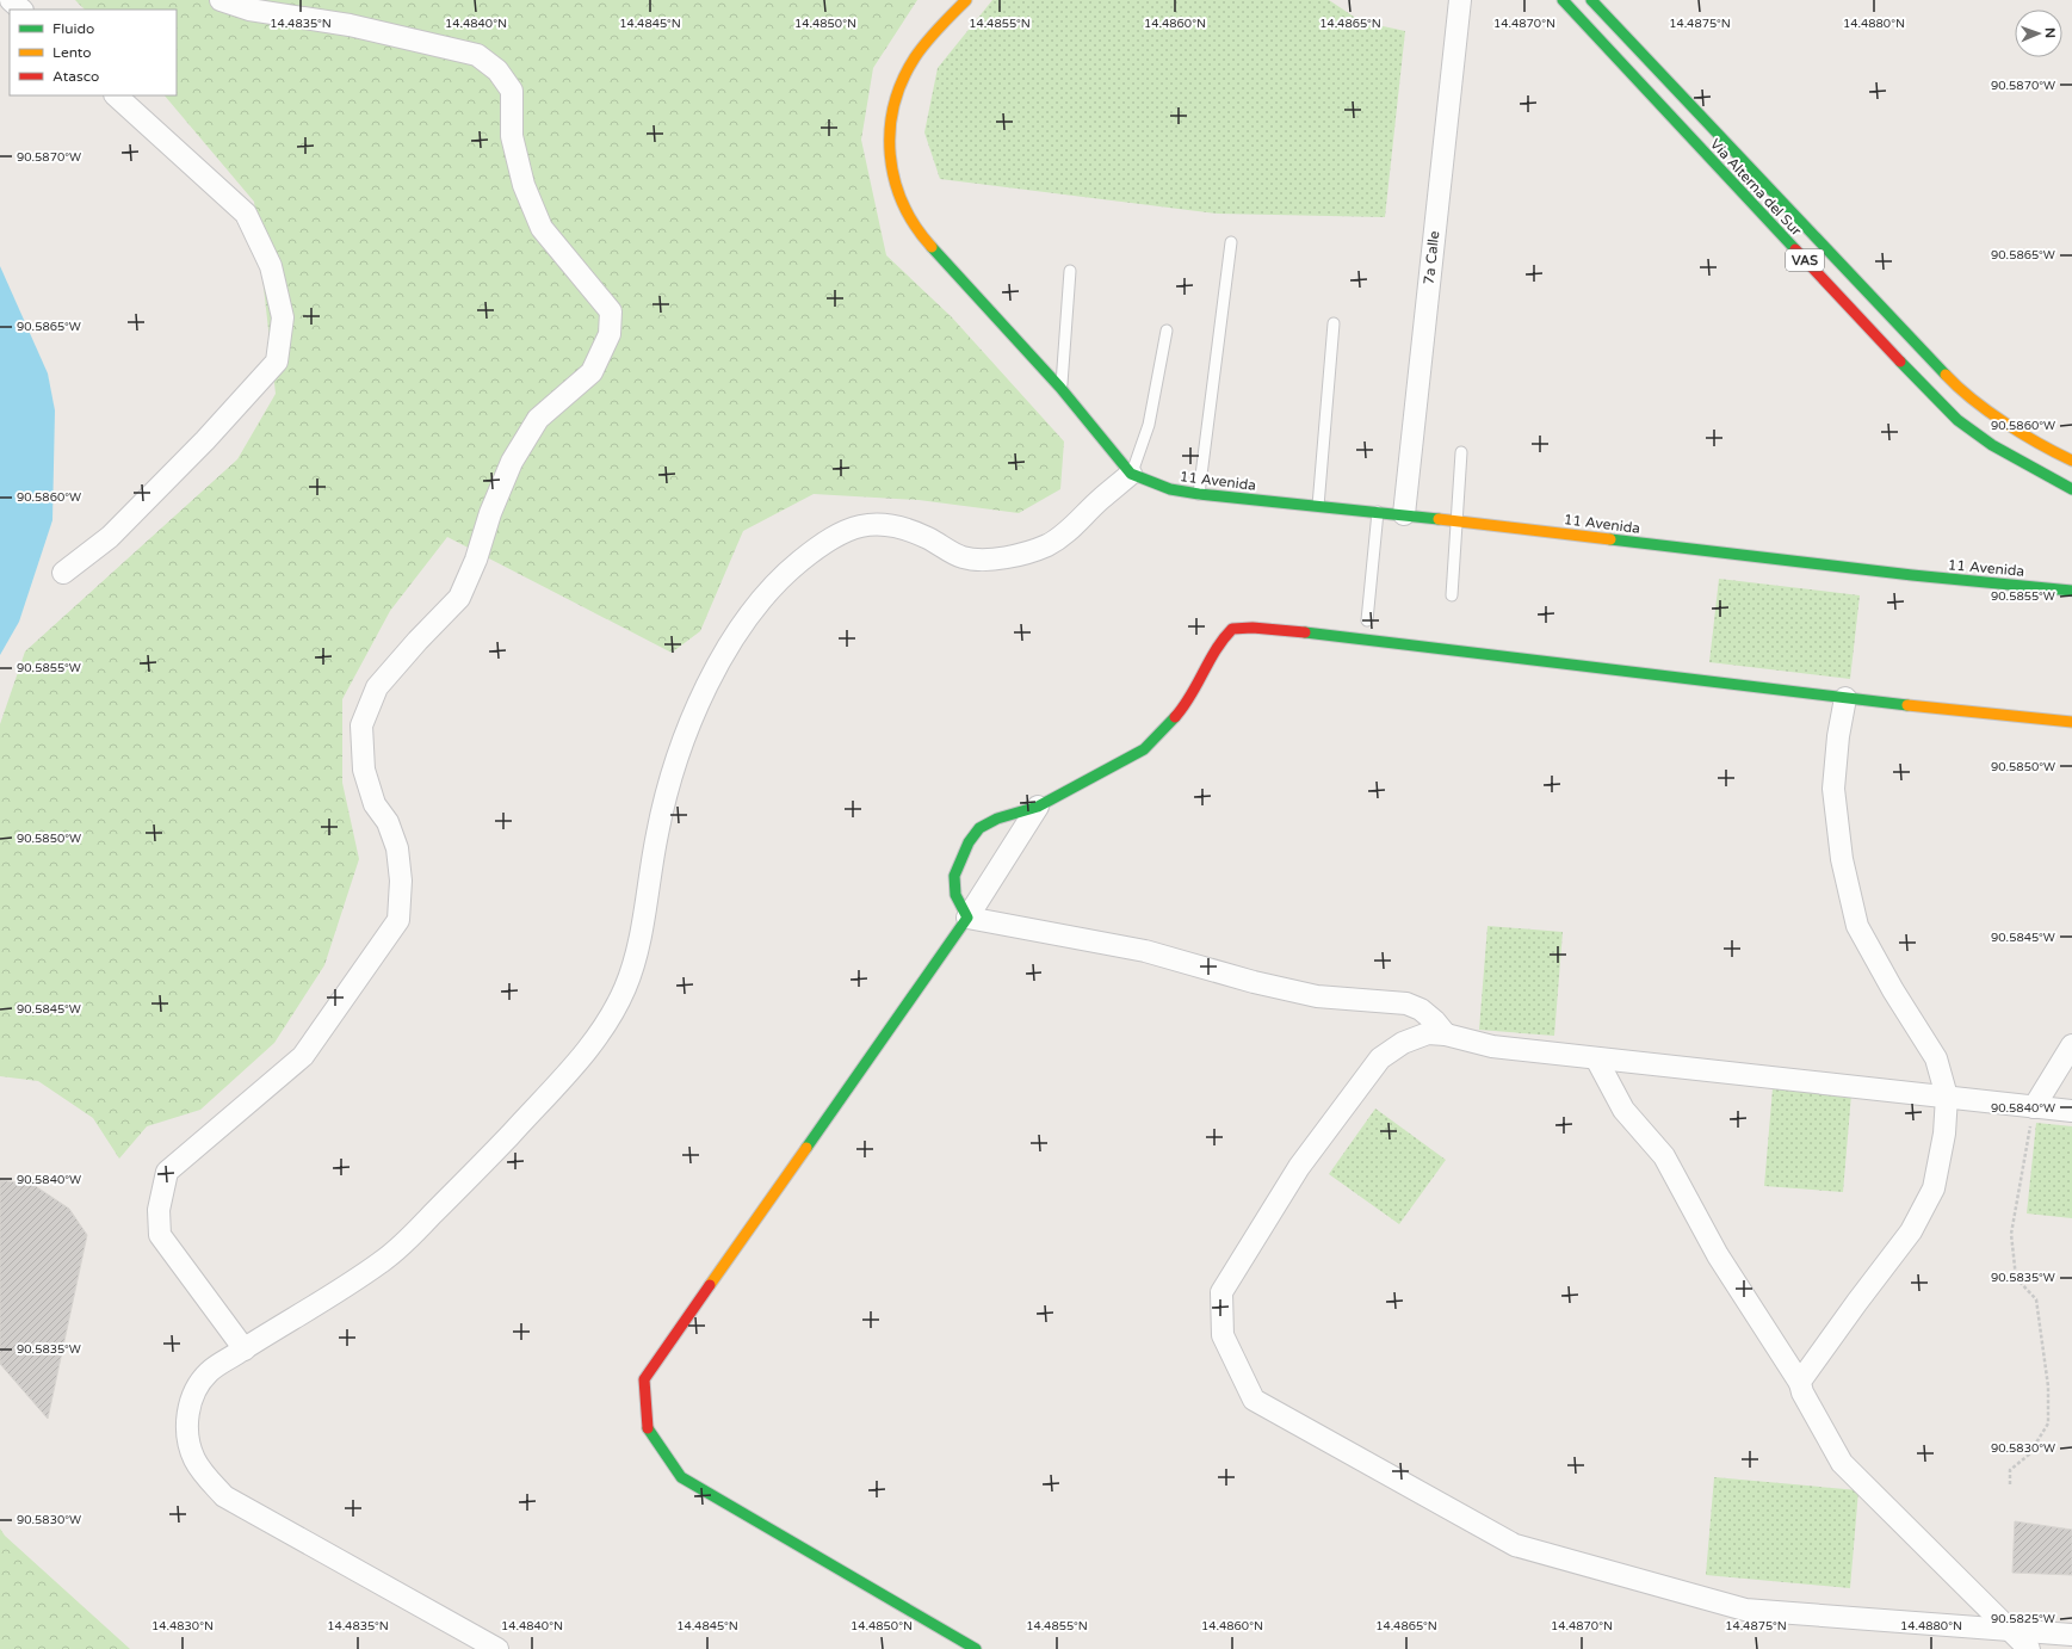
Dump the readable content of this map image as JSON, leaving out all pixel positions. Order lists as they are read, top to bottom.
{
  "streets": {
    "main road": ["Vía Alterna del Sur", "VAS", "11 Avenida"],
    "street": ["7a Calle"]
  },
  "crossings": [
    ["7a Calle", "11 Avenida"]
  ],
  "legend": ["Fluido", "Lento", "Atasco"],
  "north": "right",
  "coordinates": [
    "14.4835°N",
    "14.4840°N",
    "14.4845°N",
    "14.4850°N",
    "14.4855°N",
    "14.4860°N",
    "14.4865°N",
    "14.4870°N",
    "14.4875°N",
    "14.4880°N",
    "90.5870°W",
    "90.5865°W",
    "90.5860°W",
    "90.5855°W",
    "90.5850°W",
    "90.5845°W",
    "90.5840°W",
    "90.5835°W",
    "90.5830°W",
    "90.5825°W",
    "14.4830°N"
  ]
}
